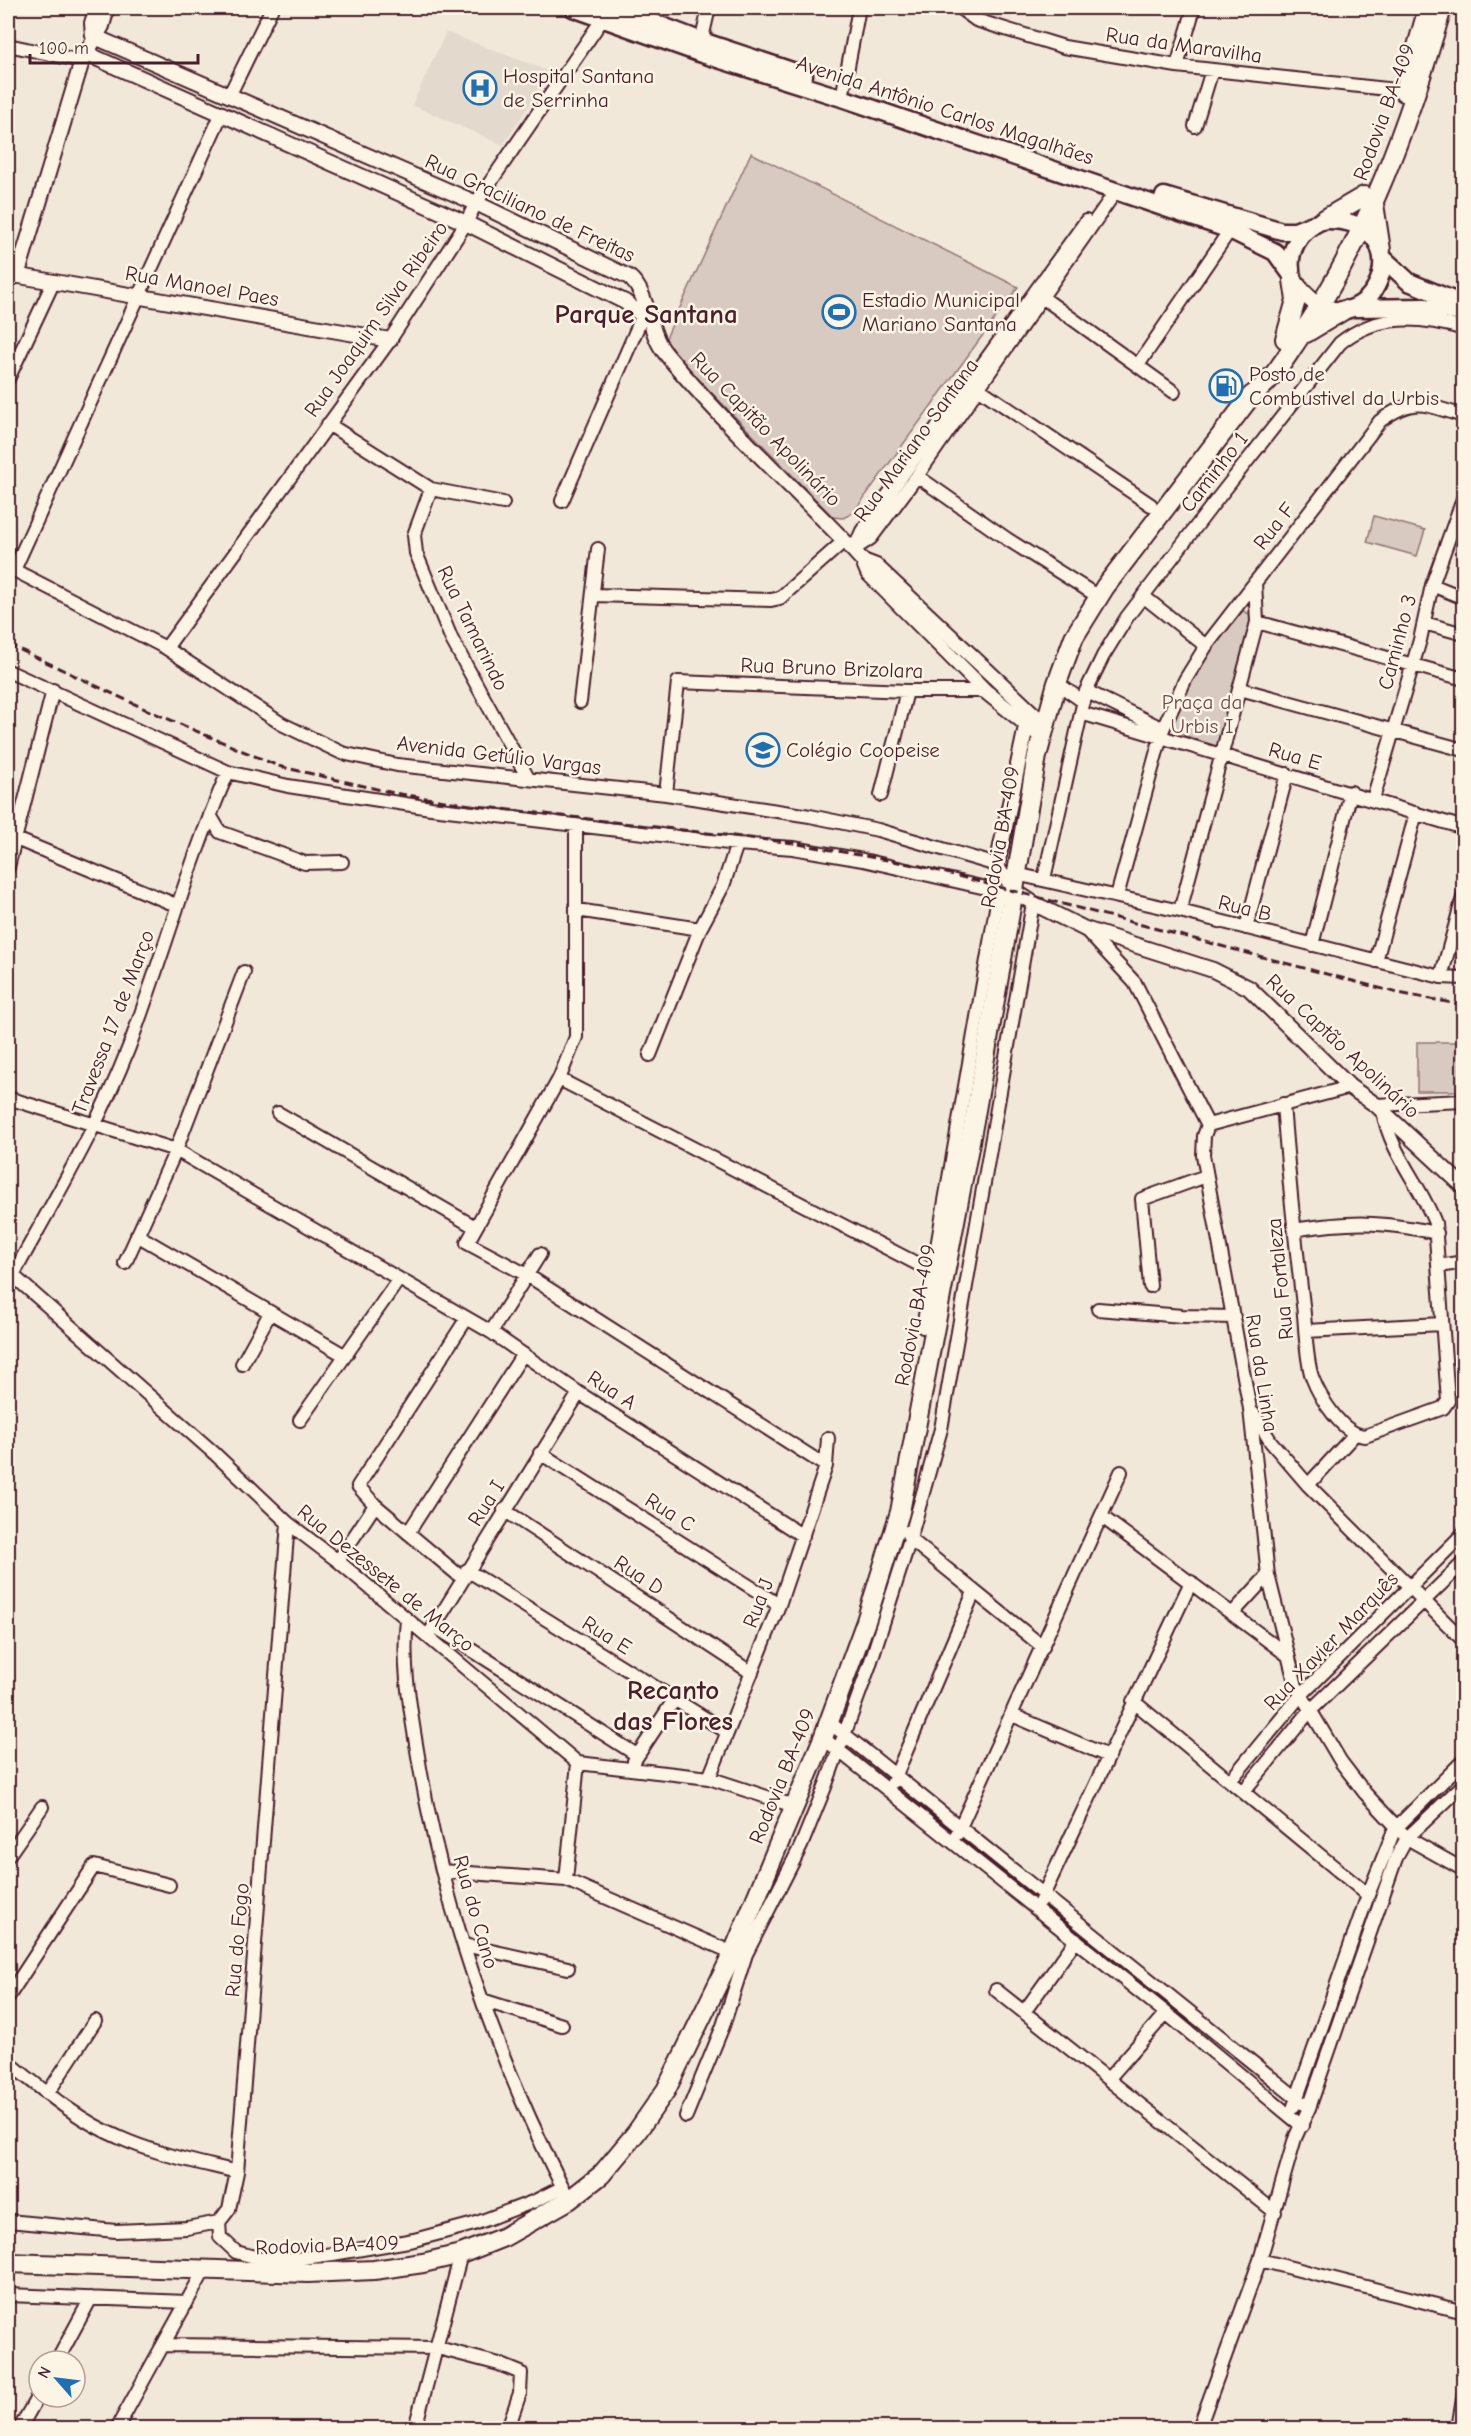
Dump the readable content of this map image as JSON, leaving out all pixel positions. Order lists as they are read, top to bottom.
{
  "streets": {
    "main road": ["Avenida Antônio Carlos Magalhães", "Rodovia BA-409"],
    "street": [
      "Rua da Maravilha",
      "Rua Graciliano de Freitas",
      "Rua Manoel Paes",
      "Rua Joaquim Silva Ribeiro",
      "Rua Capitão Apolinário",
      "Rua Mariano Santana",
      "Caminho 1",
      "Rua F",
      "Rua Tamarindo",
      "Caminho 3",
      "Rua Bruno Brizolara",
      "Avenida Getúlio Vargas",
      "Rua E",
      "Rua B",
      "Travessa 17 de Março",
      "Rua Captão Apolinário",
      "Rua Fortaleza",
      "Rua da Linha",
      "Rua A",
      "Rua I",
      "Rua C",
      "Rua D",
      "Rua Dezessete de Março",
      "Rua J",
      "Rua Xavier Marquês",
      "Rua do Cano",
      "Rua do Fogo"
    ]
  },
  "crossings": [
    ["Rua da Maravilha", "Rodovia BA-409"],
    ["Avenida Antônio Carlos Magalhães", "Rodovia BA-409"],
    ["Avenida Antônio Carlos Magalhães", "Rua Joaquim Silva Ribeiro"],
    ["Avenida Antônio Carlos Magalhães", "Rua Mariano Santana"],
    ["Rodovia BA-409", "Rua Capitão Apolinário"],
    ["Rodovia BA-409", "Rua E"],
    ["Rodovia BA-409", "Rua B"],
    ["Rodovia BA-409", "Rua Captão Apolinário"],
    ["Rodovia BA-409", "Rua do Cano"],
    ["Rua Graciliano de Freitas", "Rua Joaquim Silva Ribeiro"],
    ["Rua Graciliano de Freitas", "Rua Capitão Apolinário"],
    ["Rua Manoel Paes", "Rua Joaquim Silva Ribeiro"],
    ["Rua Joaquim Silva Ribeiro", "Avenida Getúlio Vargas"],
    ["Rua Capitão Apolinário", "Rua Mariano Santana"],
    ["Rua Capitão Apolinário", "Rua Bruno Brizolara"],
    ["Caminho 1", "Rua E"],
    ["Caminho 1", "Rua B"],
    ["Rua F", "Rua E"],
    ["Rua F", "Rua B"],
    ["Rua Tamarindo", "Avenida Getúlio Vargas"],
    ["Caminho 3", "Rua E"],
    ["Rua Bruno Brizolara", "Avenida Getúlio Vargas"],
    ["Rua E", "Rua A"],
    ["Rua E", "Rua I"],
    ["Rua E", "Rua J"],
    ["Rua B", "Rua Captão Apolinário"],
    ["Travessa 17 de Março", "Rua A"],
    ["Travessa 17 de Março", "Rua Dezessete de Março"],
    ["Rua da Linha", "Rua Xavier Marquês"],
    ["Rua A", "Rua I"],
    ["Rua A", "Rua J"],
    ["Rua I", "Rua C"],
    ["Rua I", "Rua D"],
    ["Rua I", "Rua Dezessete de Março"],
    ["Rua C", "Rua J"],
    ["Rua D", "Rua J"],
    ["Rua Dezessete de Março", "Rua do Cano"],
    ["Rua Dezessete de Março", "Rua do Fogo"]
  ],
  "districts": ["Parque Santana", "Recanto das Flores"],
  "parks": ["Praça da Urbis I"],
  "places": {
    "hospital": ["Hospital Santana de Serrinha"],
    "sports": ["Estadio Municipal Mariano Santana"],
    "fuel station": ["Posto de Combustivel da Urbis"],
    "school or university": ["Colégio Coopeise"]
  },
  "scale_bar": "100 m",
  "north": "top left"
}
